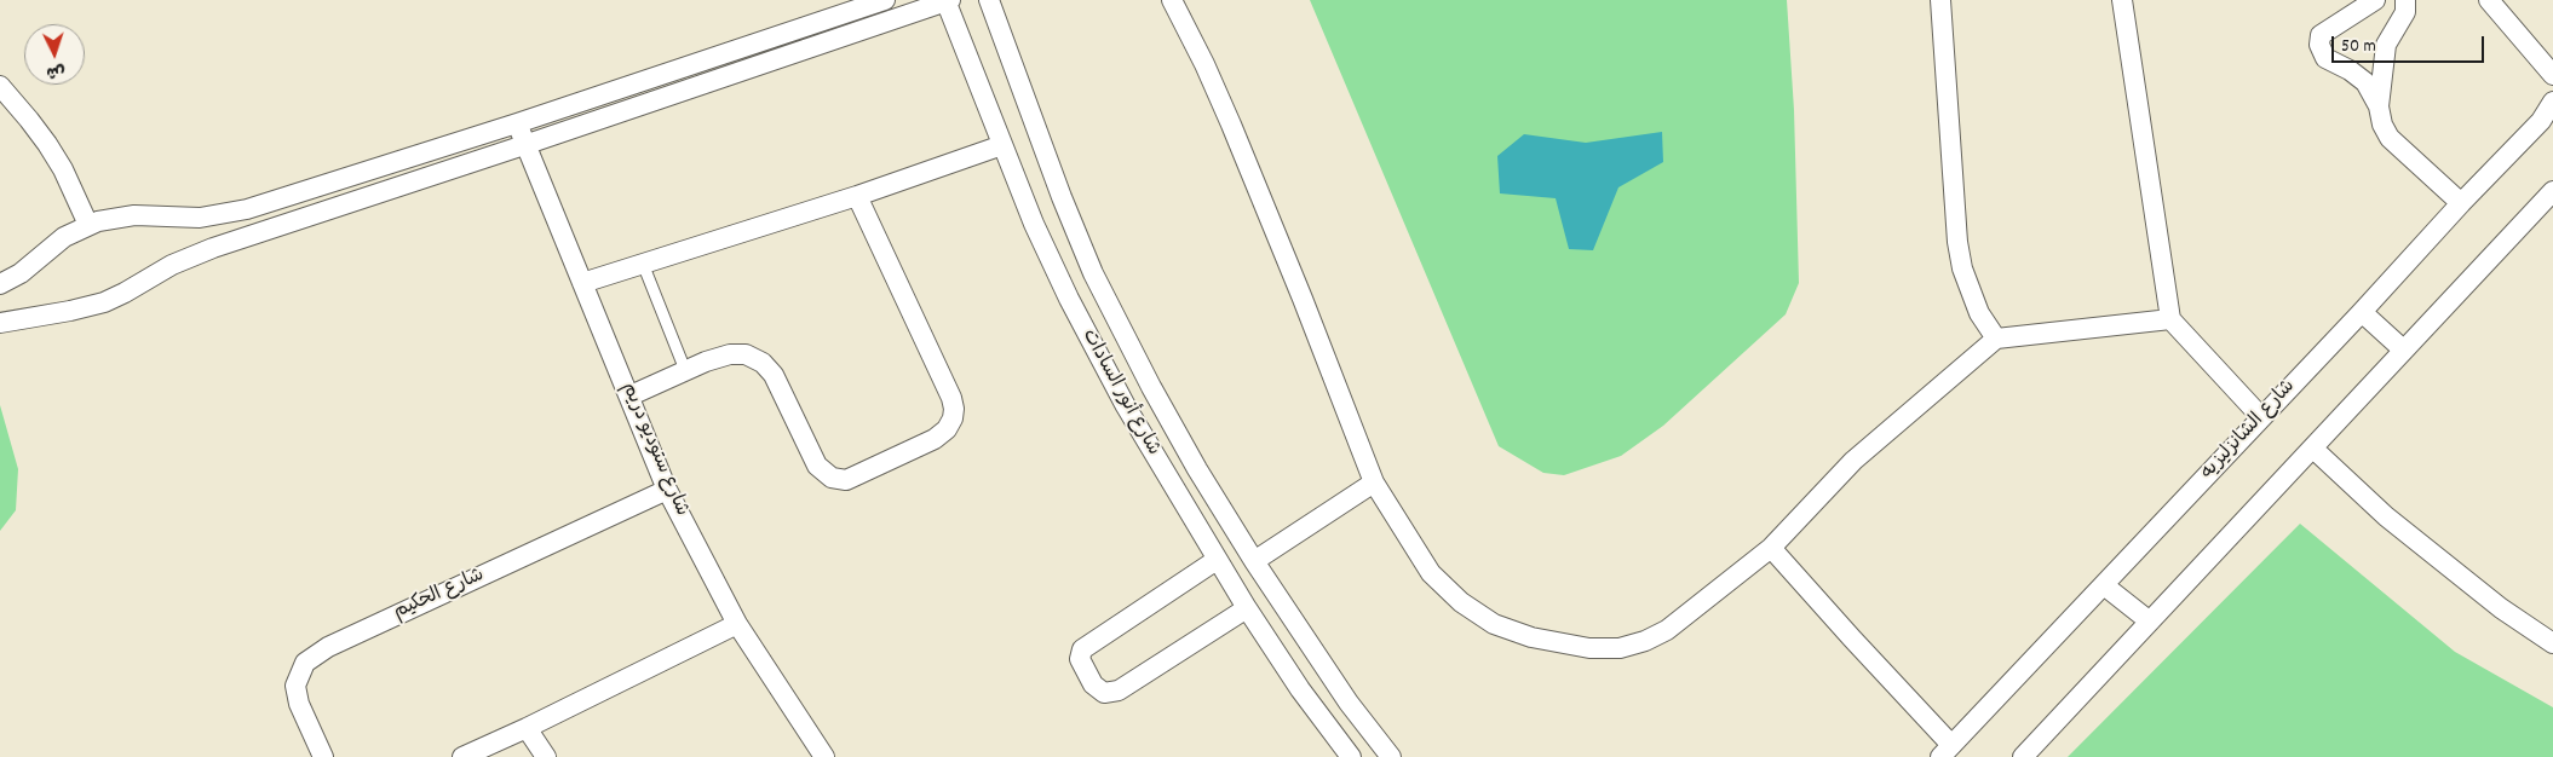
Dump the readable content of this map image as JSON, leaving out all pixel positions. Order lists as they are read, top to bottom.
{
  "streets": {
    "street": [
      "شارع أنور السادات",
      "شارع الشانزليزيه",
      "شارع ستوديو دريم",
      "شارع الحكيم"
    ]
  },
  "crossings": [
    ["شارع ستوديو دريم", "شارع الحكيم"]
  ],
  "scale_bar": "50 m",
  "north": "bottom"
}
